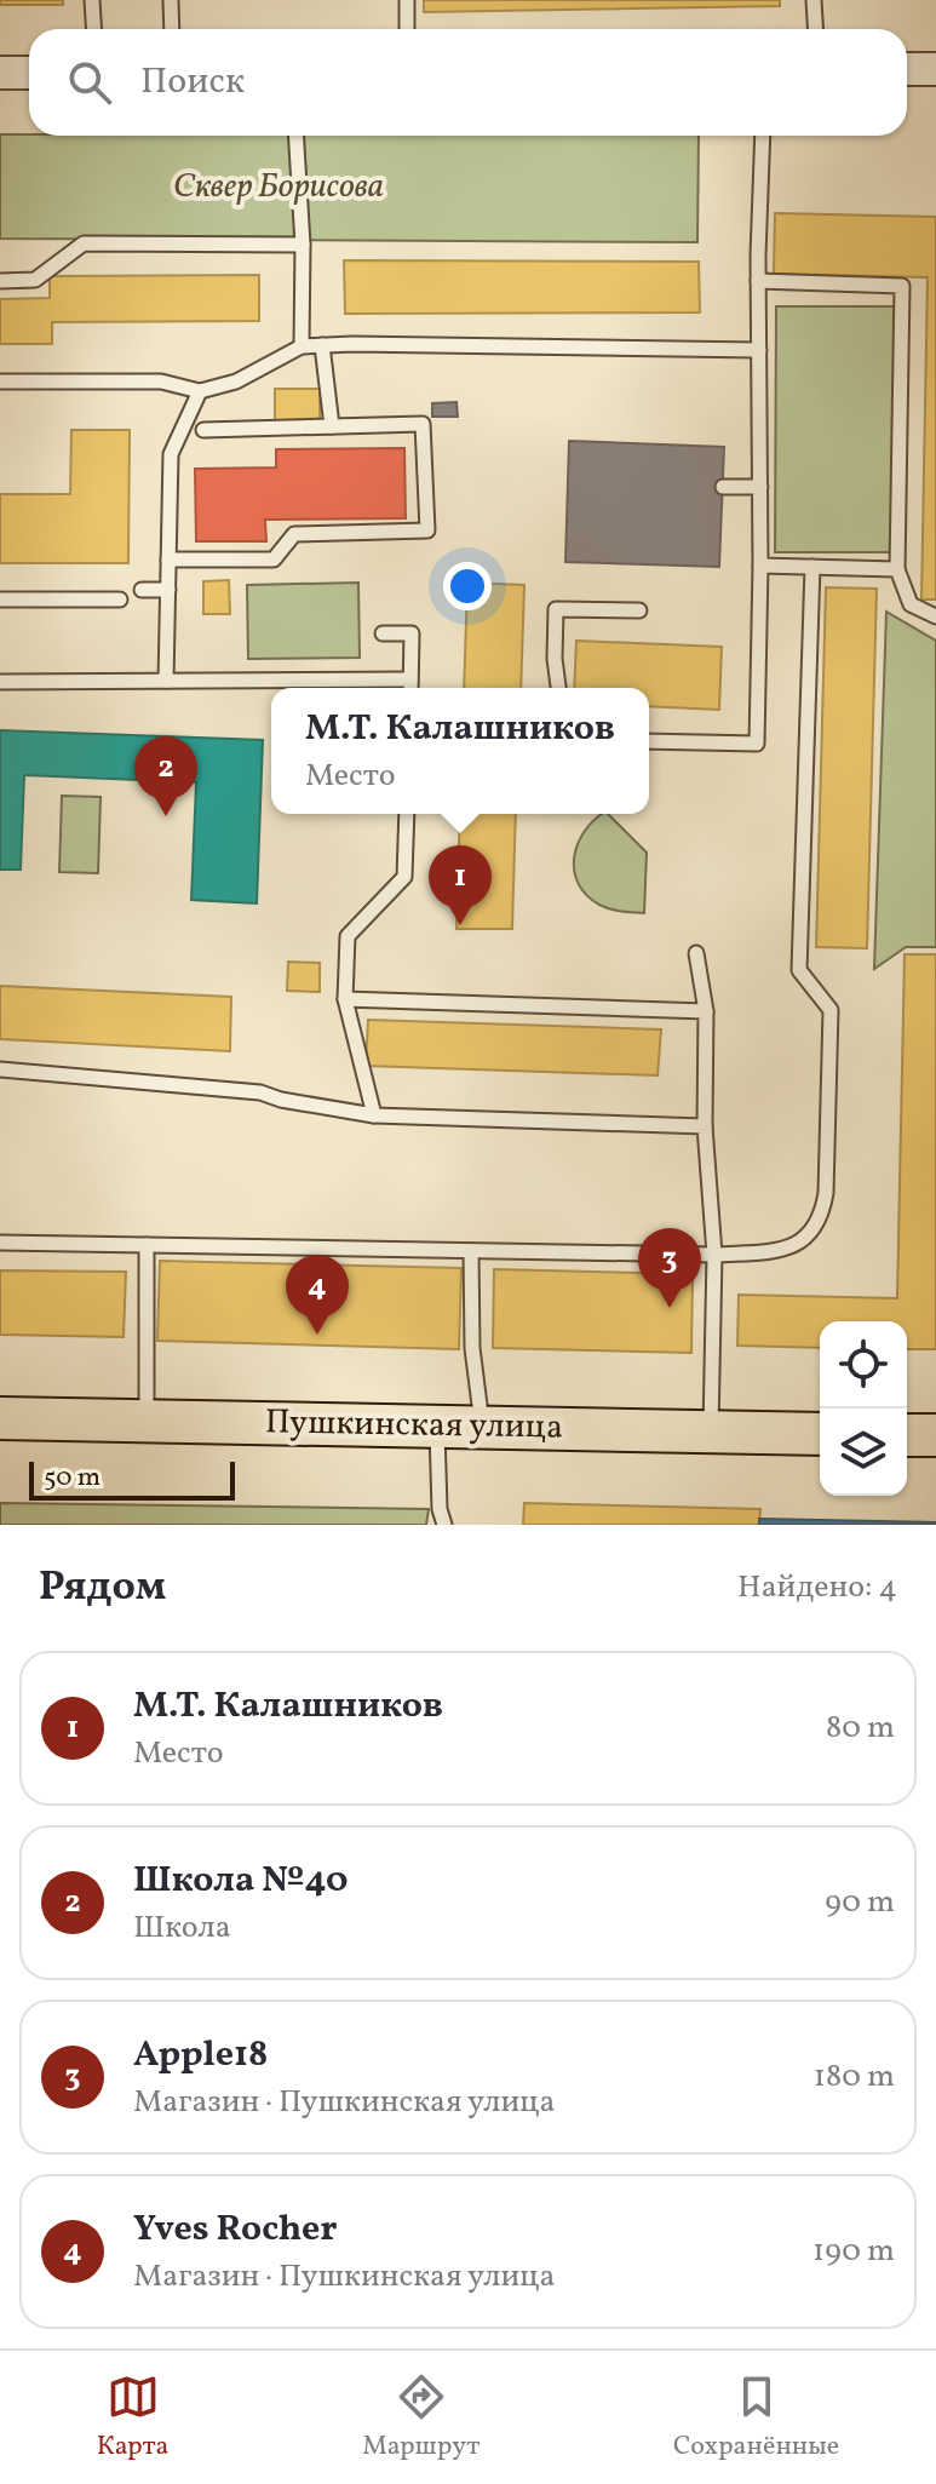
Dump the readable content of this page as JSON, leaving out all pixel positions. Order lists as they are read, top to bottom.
{
  "streets": {
    "main road": ["Пушкинская улица"]
  },
  "parks": ["Сквер Борисова"],
  "scale_bar": "50 m",
  "page": {
    "search": "Поиск",
    "popup": ["М.Т. Калашников", "Место"],
    "pins": [
      "2",
      "1",
      "3",
      "4"
    ],
    "scale": "50 m",
    "heading": ["Рядом", "Найдено: 4"],
    "list": [
      {
        "mark": "1",
        "name": "М.Т. Калашников",
        "note": "Место",
        "value": "80 m"
      },
      {
        "mark": "2",
        "name": "Школа №40",
        "note": "Школа",
        "value": "90 m"
      },
      {
        "mark": "3",
        "name": "Apple18",
        "note": "Магазин · Пушкинская улица",
        "value": "180 m"
      },
      {
        "mark": "4",
        "name": "Yves Rocher",
        "note": "Магазин · Пушкинская улица",
        "value": "190 m"
      }
    ],
    "nav": ["Карта", "Маршрут", "Сохранённые"]
  }
}
